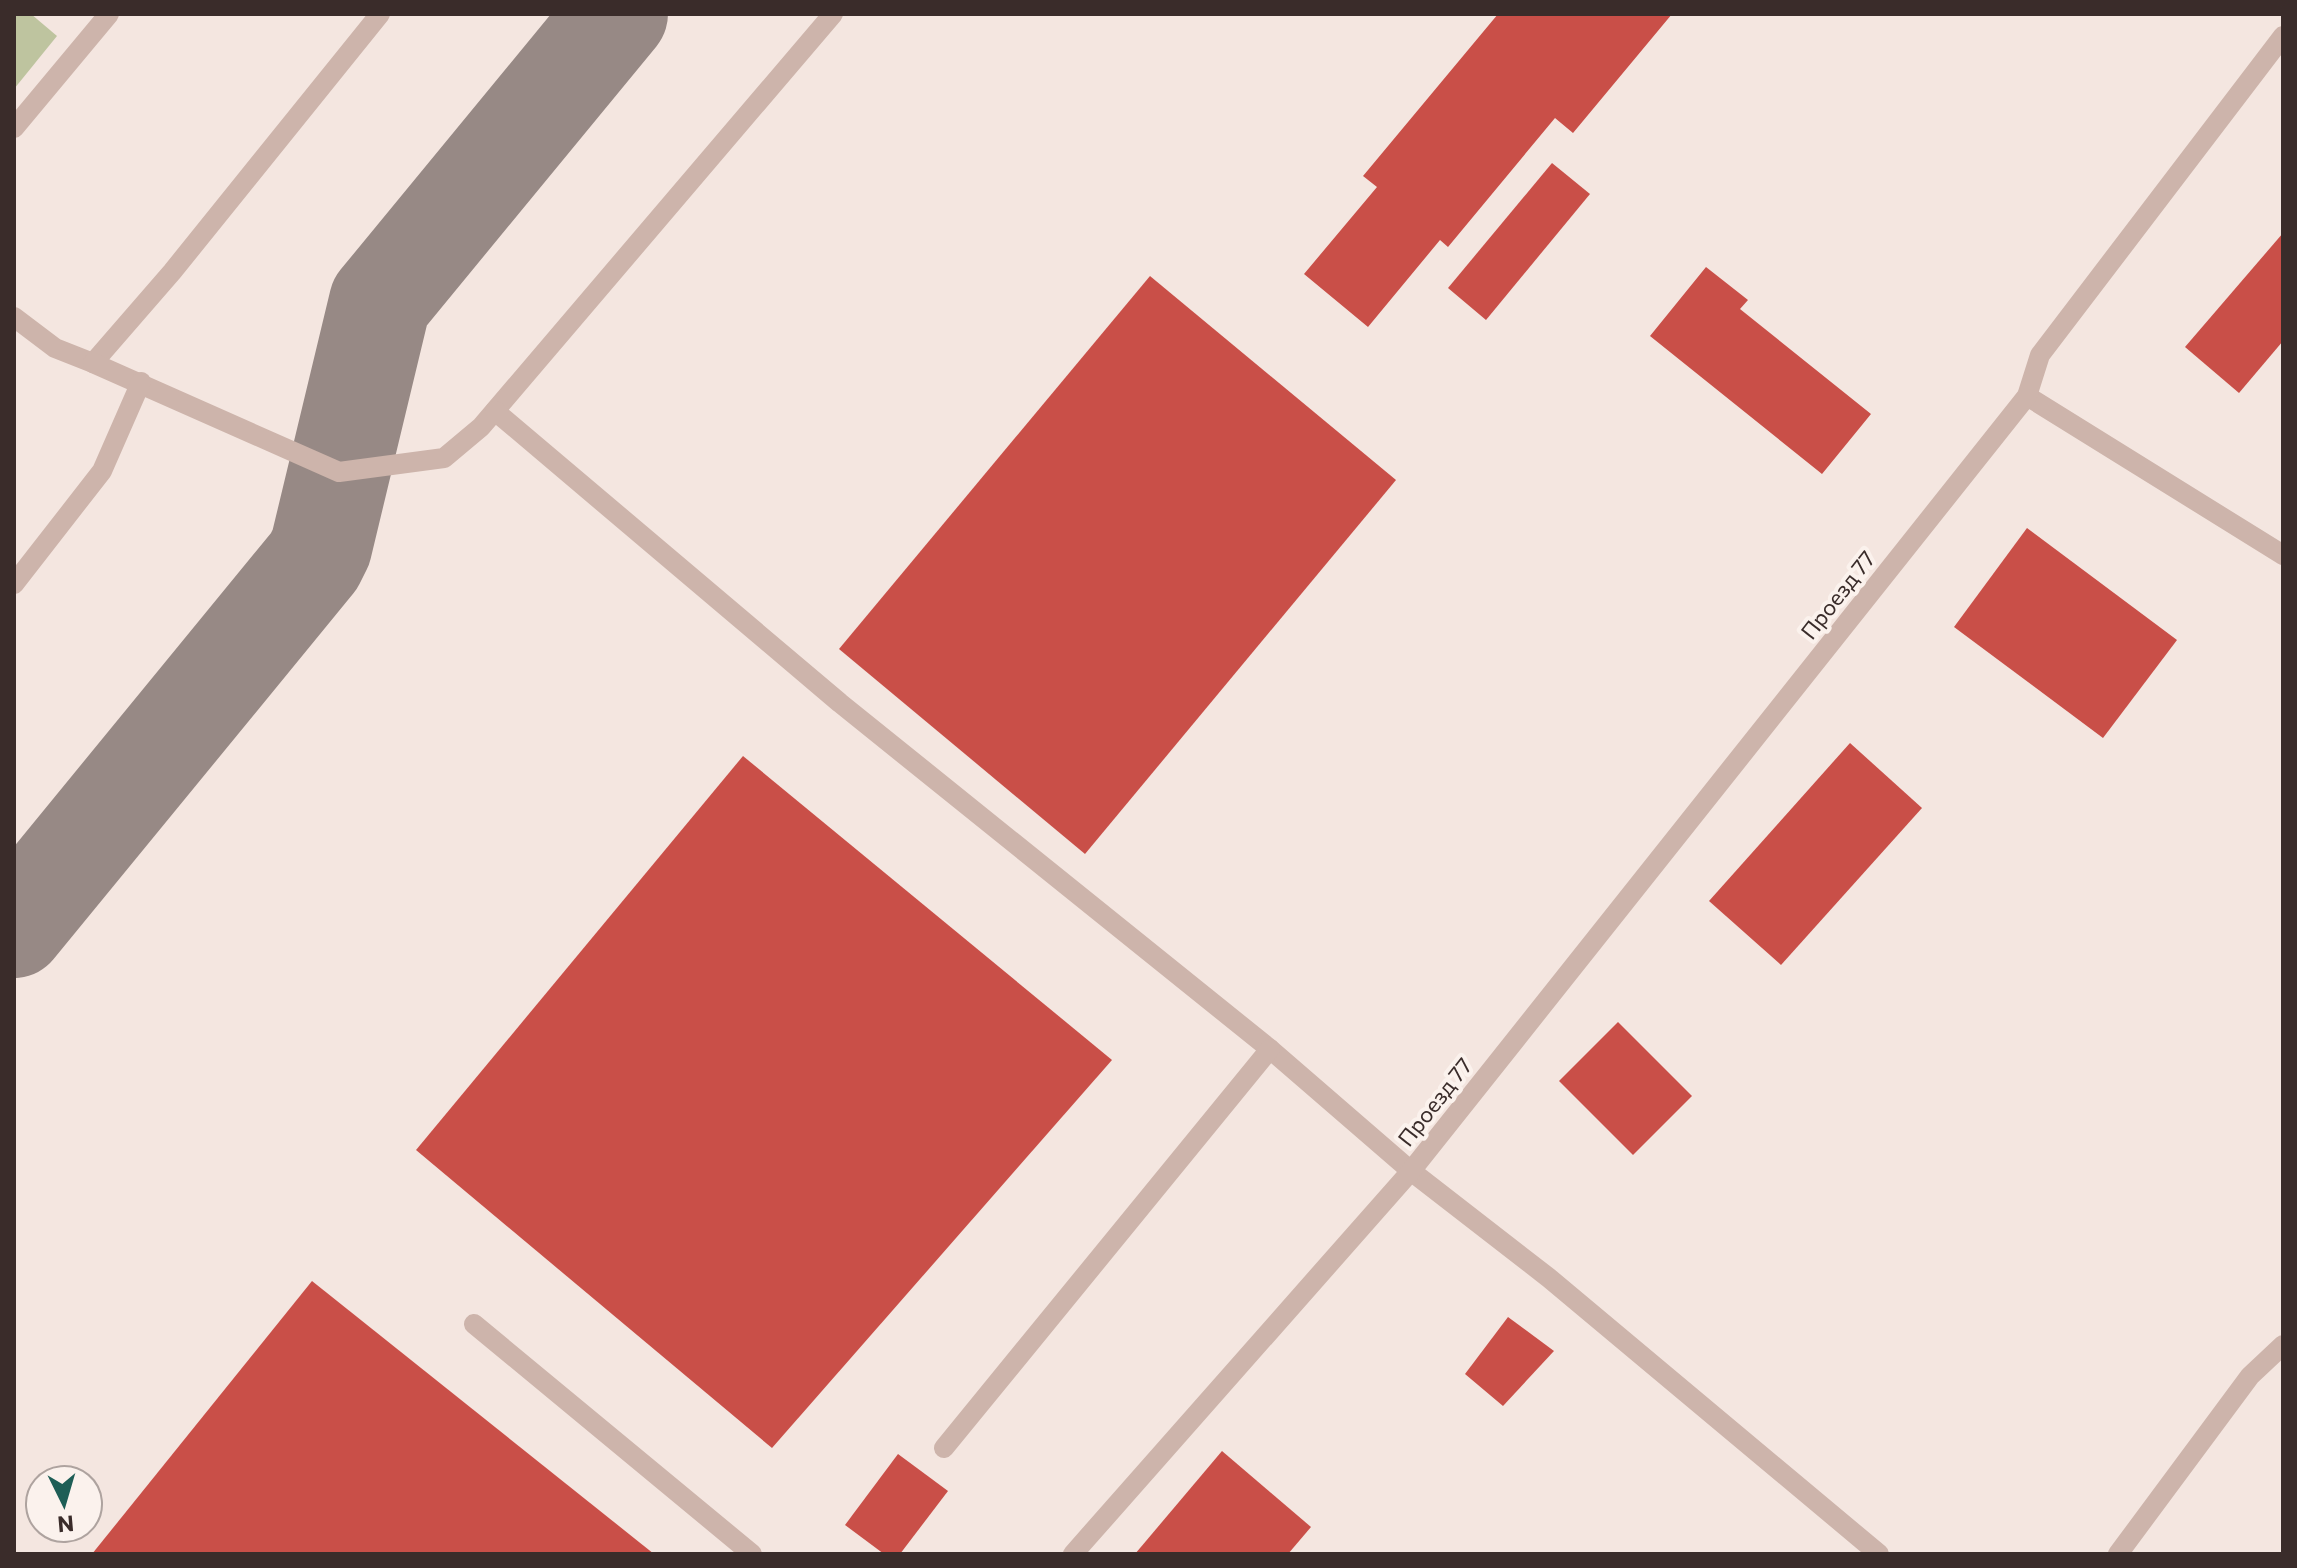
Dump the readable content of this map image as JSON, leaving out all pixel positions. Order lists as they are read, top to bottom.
{
  "streets": {
    "lane": ["Проезд 77"]
  },
  "north": "bottom"
}
